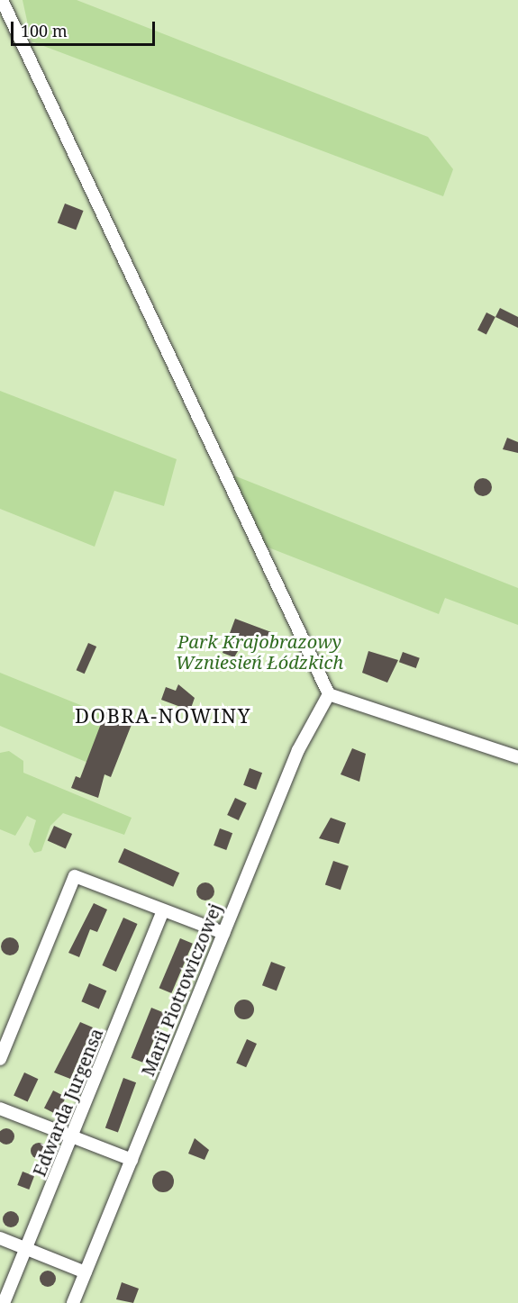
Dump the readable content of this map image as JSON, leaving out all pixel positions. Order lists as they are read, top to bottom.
{
  "streets": {
    "street": ["Marii Piotrowiczowej", "Edwarda Jurgensa"]
  },
  "districts": ["DOBRA-NOWINY"],
  "parks": ["Park Krajobrazowy Wzniesień Łódzkich"],
  "scale_bar": "100 m"
}
